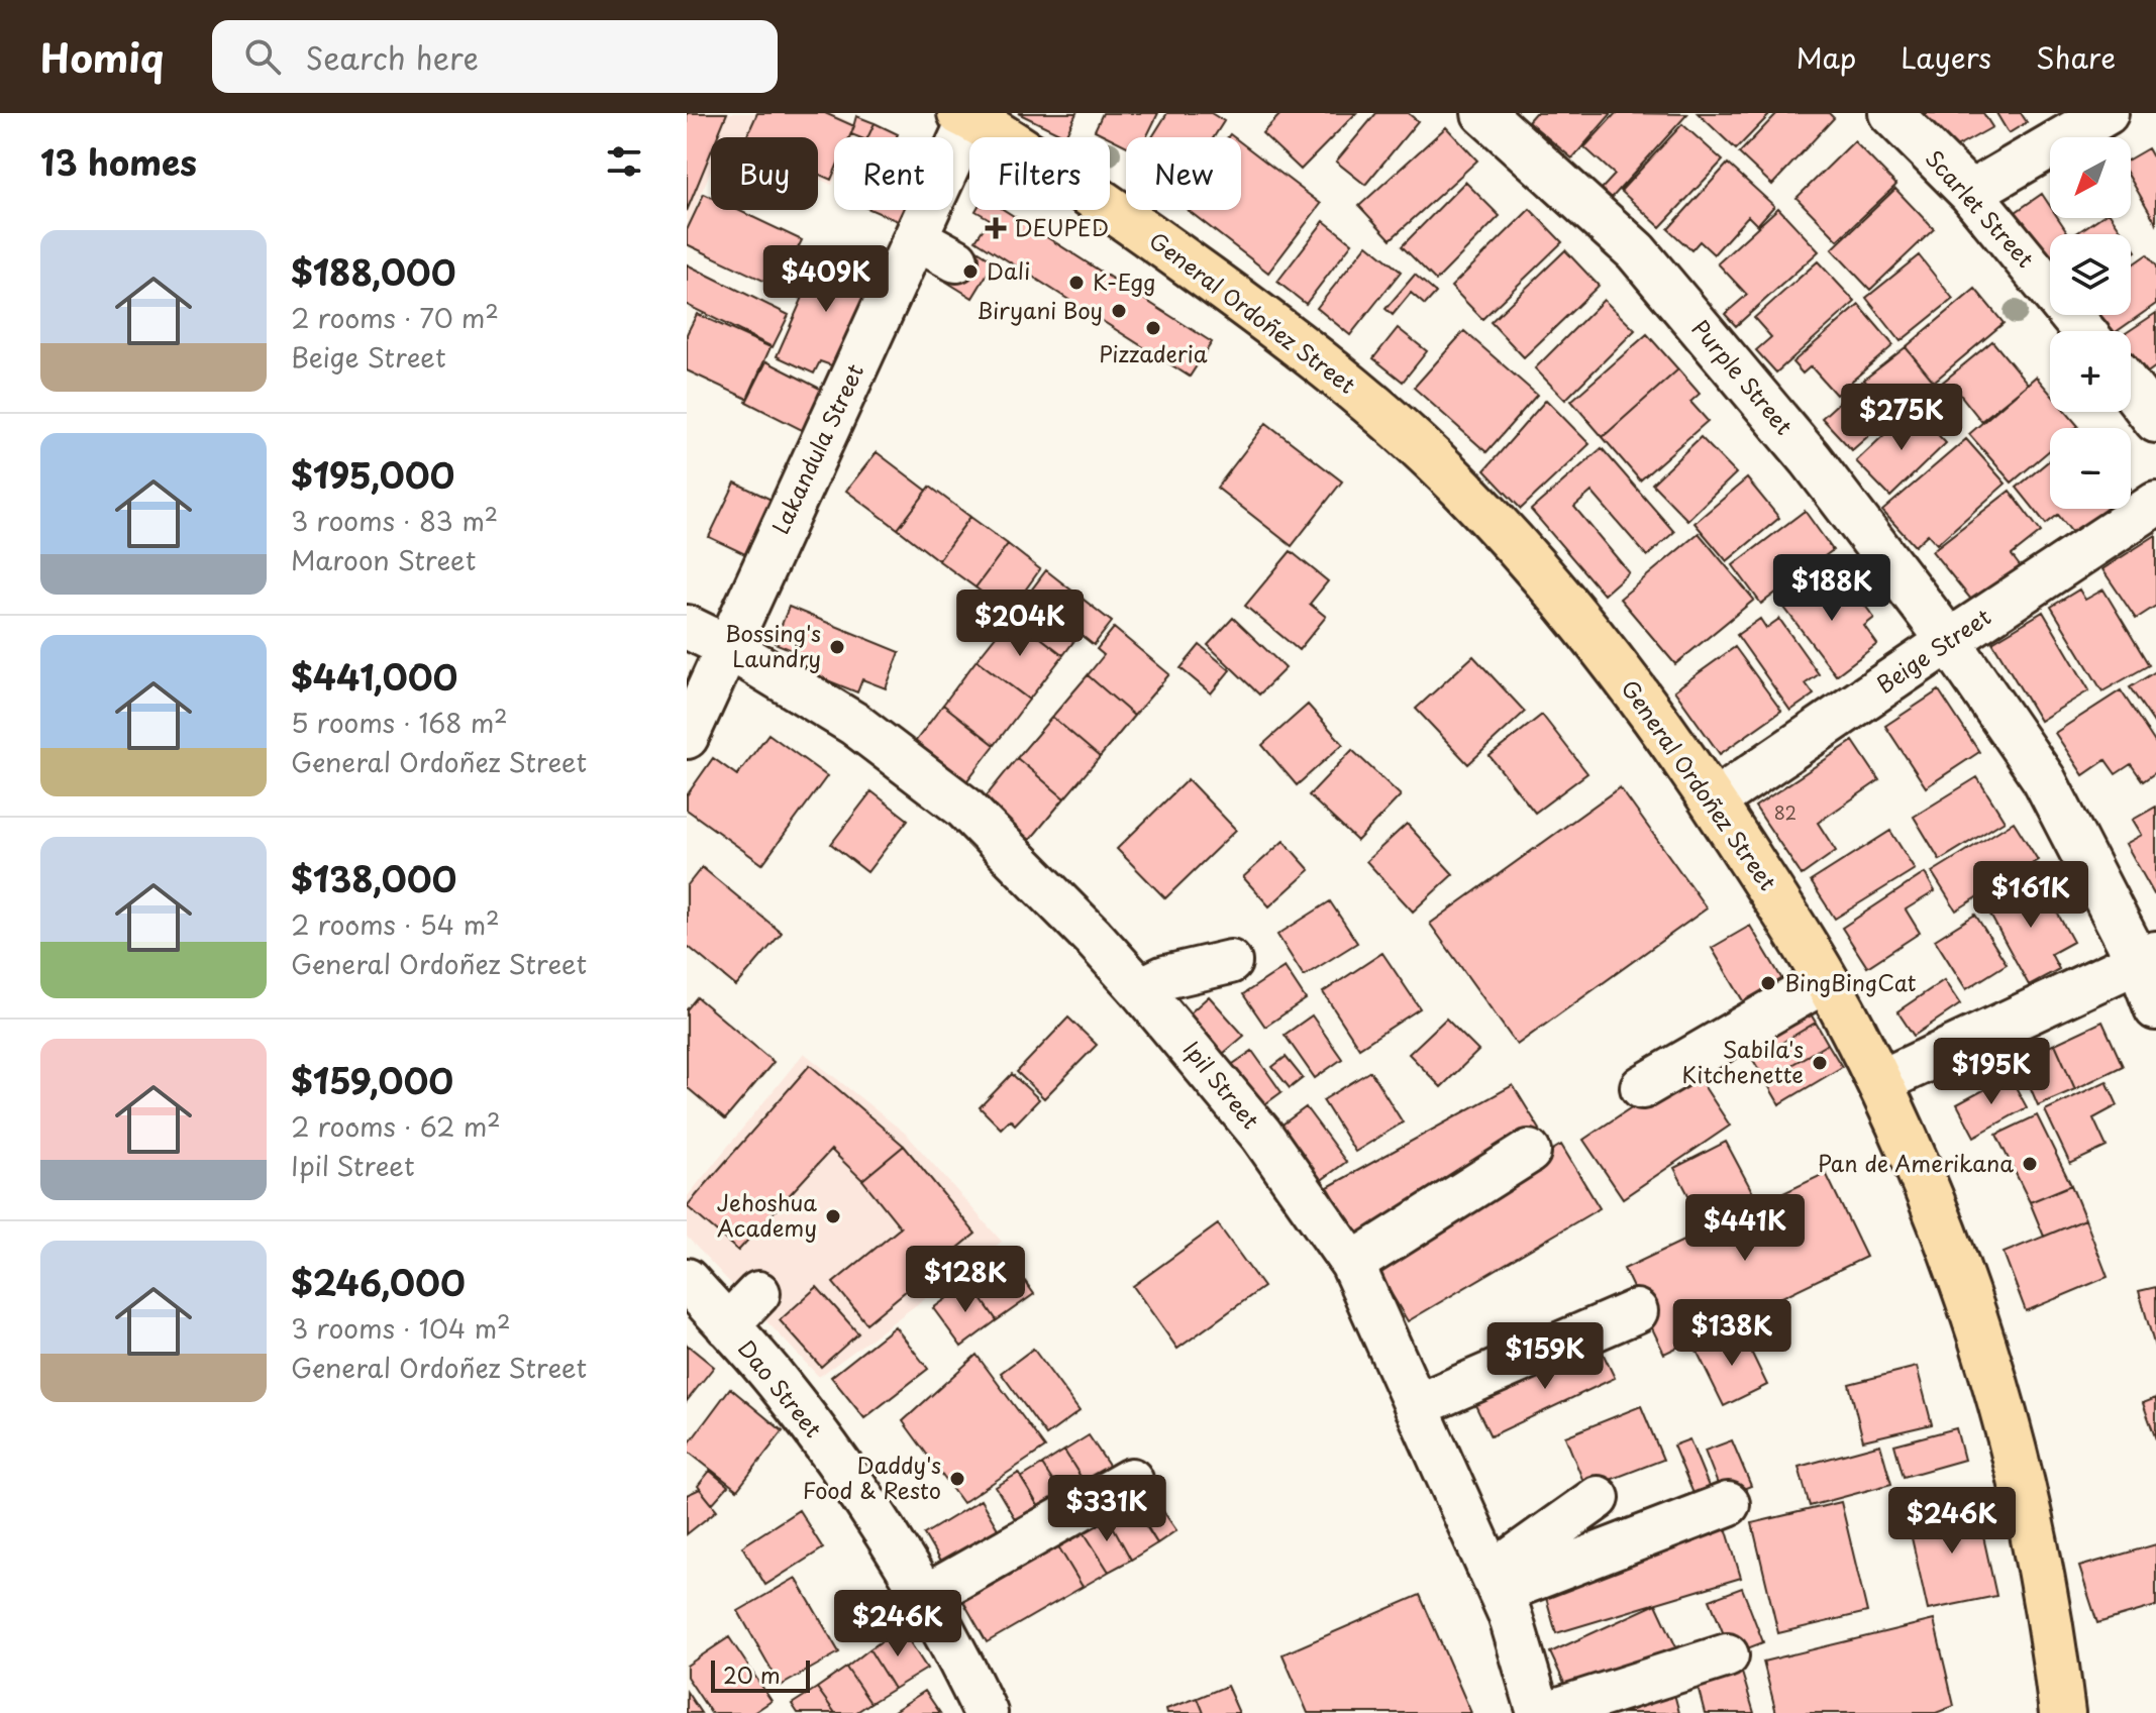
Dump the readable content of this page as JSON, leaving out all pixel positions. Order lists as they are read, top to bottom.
{
  "streets": {
    "main road": ["General Ordoñez Street"],
    "street": [
      "Scarlet Street",
      "Purple Street",
      "Lakandula Street",
      "Beige Street",
      "Ipil Street",
      "Dao Street"
    ]
  },
  "crossings": [
    ["General Ordoñez Street", "Lakandula Street"],
    ["General Ordoñez Street", "Beige Street"],
    ["Purple Street", "Beige Street"],
    ["Lakandula Street", "Ipil Street"]
  ],
  "places": {
    "health": ["DEUPED"],
    "other": [
      "Dali",
      "K-Egg",
      "Biryani Boy",
      "Pizzaderia",
      "Bossing's Laundry",
      "BingBingCat",
      "Sabila's Kitchenette",
      "Pan de Amerikana",
      "Jehoshua Academy",
      "Daddy's Food & Resto"
    ]
  },
  "house_numbers": ["82"],
  "scale_bar": "20 m",
  "north": "bottom left",
  "page": {
    "header": "Homiq",
    "search": "Search here",
    "nav": ["Map", "Layers", "Share"],
    "heading": "13 homes",
    "map_buttons": ["+", "−"],
    "chip": [
      "Buy",
      "Rent",
      "Filters",
      "New"
    ],
    "list": [
      {
        "name": "$188,000",
        "note": "2 rooms · 70 m² · Beige Street"
      },
      {
        "name": "$195,000",
        "note": "3 rooms · 83 m² · Maroon Street"
      },
      {
        "name": "$441,000",
        "note": "5 rooms · 168 m² · General Ordoñez Street"
      },
      {
        "name": "$138,000",
        "note": "2 rooms · 54 m² · General Ordoñez Street"
      },
      {
        "name": "$159,000",
        "note": "2 rooms · 62 m² · Ipil Street"
      },
      {
        "name": "$246,000",
        "note": "3 rooms · 104 m² · General Ordoñez Street"
      }
    ],
    "price": [
      "$409K",
      "$275K",
      "$188K",
      "$204K",
      "$161K",
      "$195K",
      "$441K",
      "$128K",
      "$138K",
      "$159K",
      "$331K",
      "$246K",
      "$246K"
    ],
    "scale": "20 m"
  }
}
